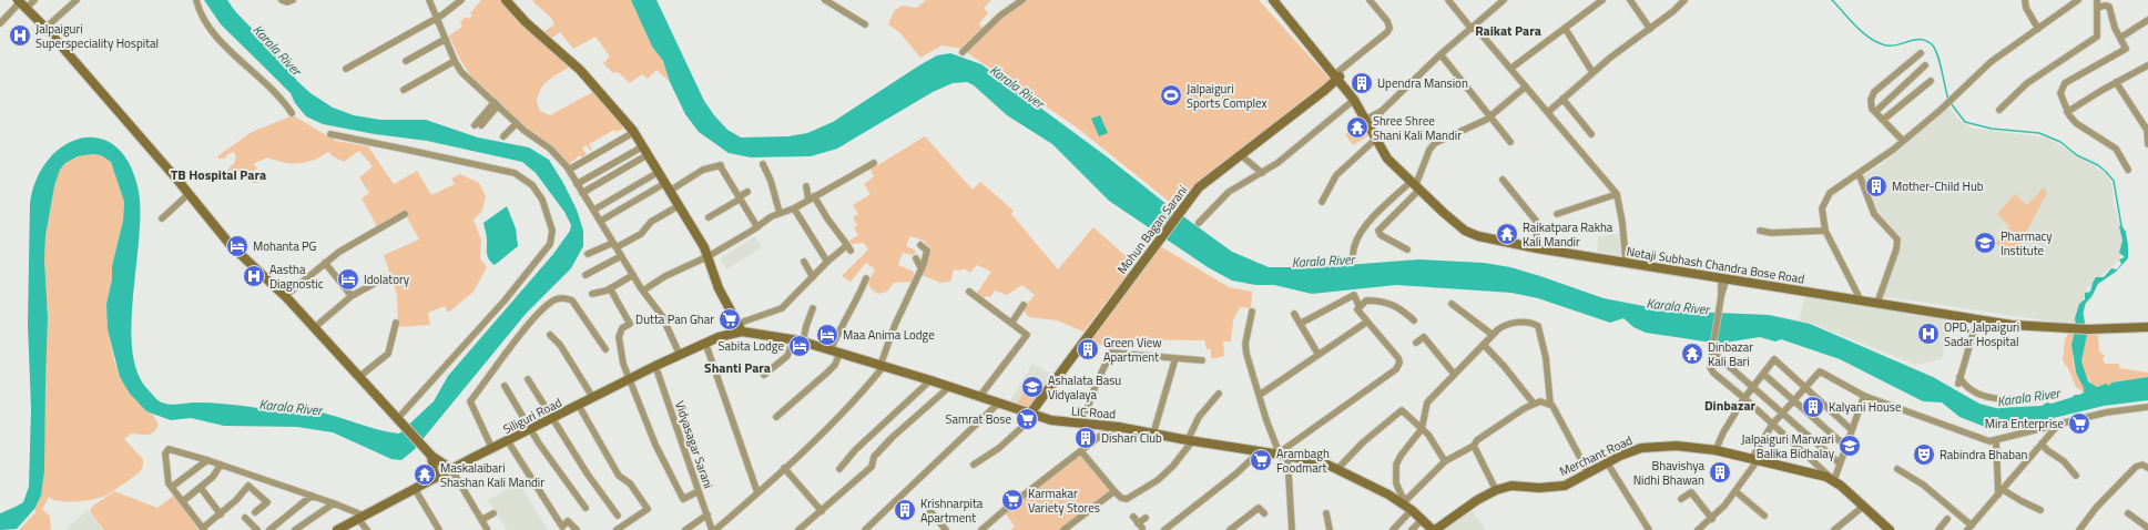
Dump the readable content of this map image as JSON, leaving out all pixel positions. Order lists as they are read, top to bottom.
{
  "streets": {
    "street": [
      "Mohun Bagan Sarani",
      "Netaji Subhash Chandra Bose Road",
      "LIC Road",
      "Siliguri Road",
      "Vidyasagar Sarani",
      "Merchant Road"
    ]
  },
  "crossings": [
    ["Mohun Bagan Sarani", "Netaji Subhash Chandra Bose Road"],
    ["Mohun Bagan Sarani", "LIC Road"],
    ["LIC Road", "Siliguri Road"],
    ["LIC Road", "Merchant Road"],
    ["Siliguri Road", "Vidyasagar Sarani"]
  ],
  "districts": [
    "Raikat Para",
    "TB Hospital Para",
    "Shanti Para",
    "Dinbazar"
  ],
  "water": ["Karala River"],
  "places": {
    "hospital": ["Jalpaiguri Superspeciality Hospital", "Aastha Diagnostic", "OPD, Jalpaiguri Sadar Hospital"],
    "building": [
      "Upendra Mansion",
      "Mother-Child Hub",
      "Green View Apartment",
      "Kalyani House",
      "Dishari Club",
      "Bhavishya Nidhi Bhawan",
      "Krishnarpita Apartment"
    ],
    "sports": ["Jalpaiguri Sports Complex"],
    "temple": [
      "Shree Shree Shani Kali Mandir",
      "Raikatpara Rakha Kali Mandir",
      "Dinbazar Kali Bari",
      "Maskalaibari Shashan Kali Mandir"
    ],
    "school or university": ["Pharmacy Institute", "Ashalata Basu Vidyalaya", "Jalpaiguri Marwari Balika Bidhalay"],
    "hotel": [
      "Mohanta PG",
      "Idolatory",
      "Maa Anima Lodge",
      "Sabita Lodge"
    ],
    "supermarket": [
      "Dutta Pan Ghar",
      "Samrat Bose",
      "Mira Enterprise",
      "Arambagh Foodmart",
      "Karmakar Variety Stores"
    ],
    "theatre": ["Rabindra Bhaban"]
  }
}
